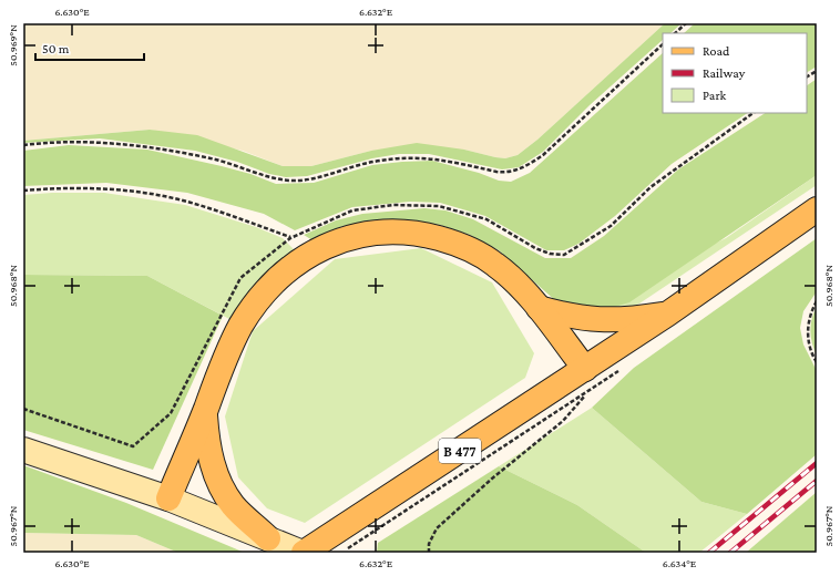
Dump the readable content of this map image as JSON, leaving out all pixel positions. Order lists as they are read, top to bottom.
{
  "streets": {
    "main road": ["B 477"]
  },
  "legend": ["Road", "Railway", "Park"],
  "scale_bar": "50 m",
  "coordinates": [
    "6.630°E",
    "6.632°E",
    "50.969°N",
    "50.968°N",
    "50.967°N",
    "6.634°E"
  ]
}
